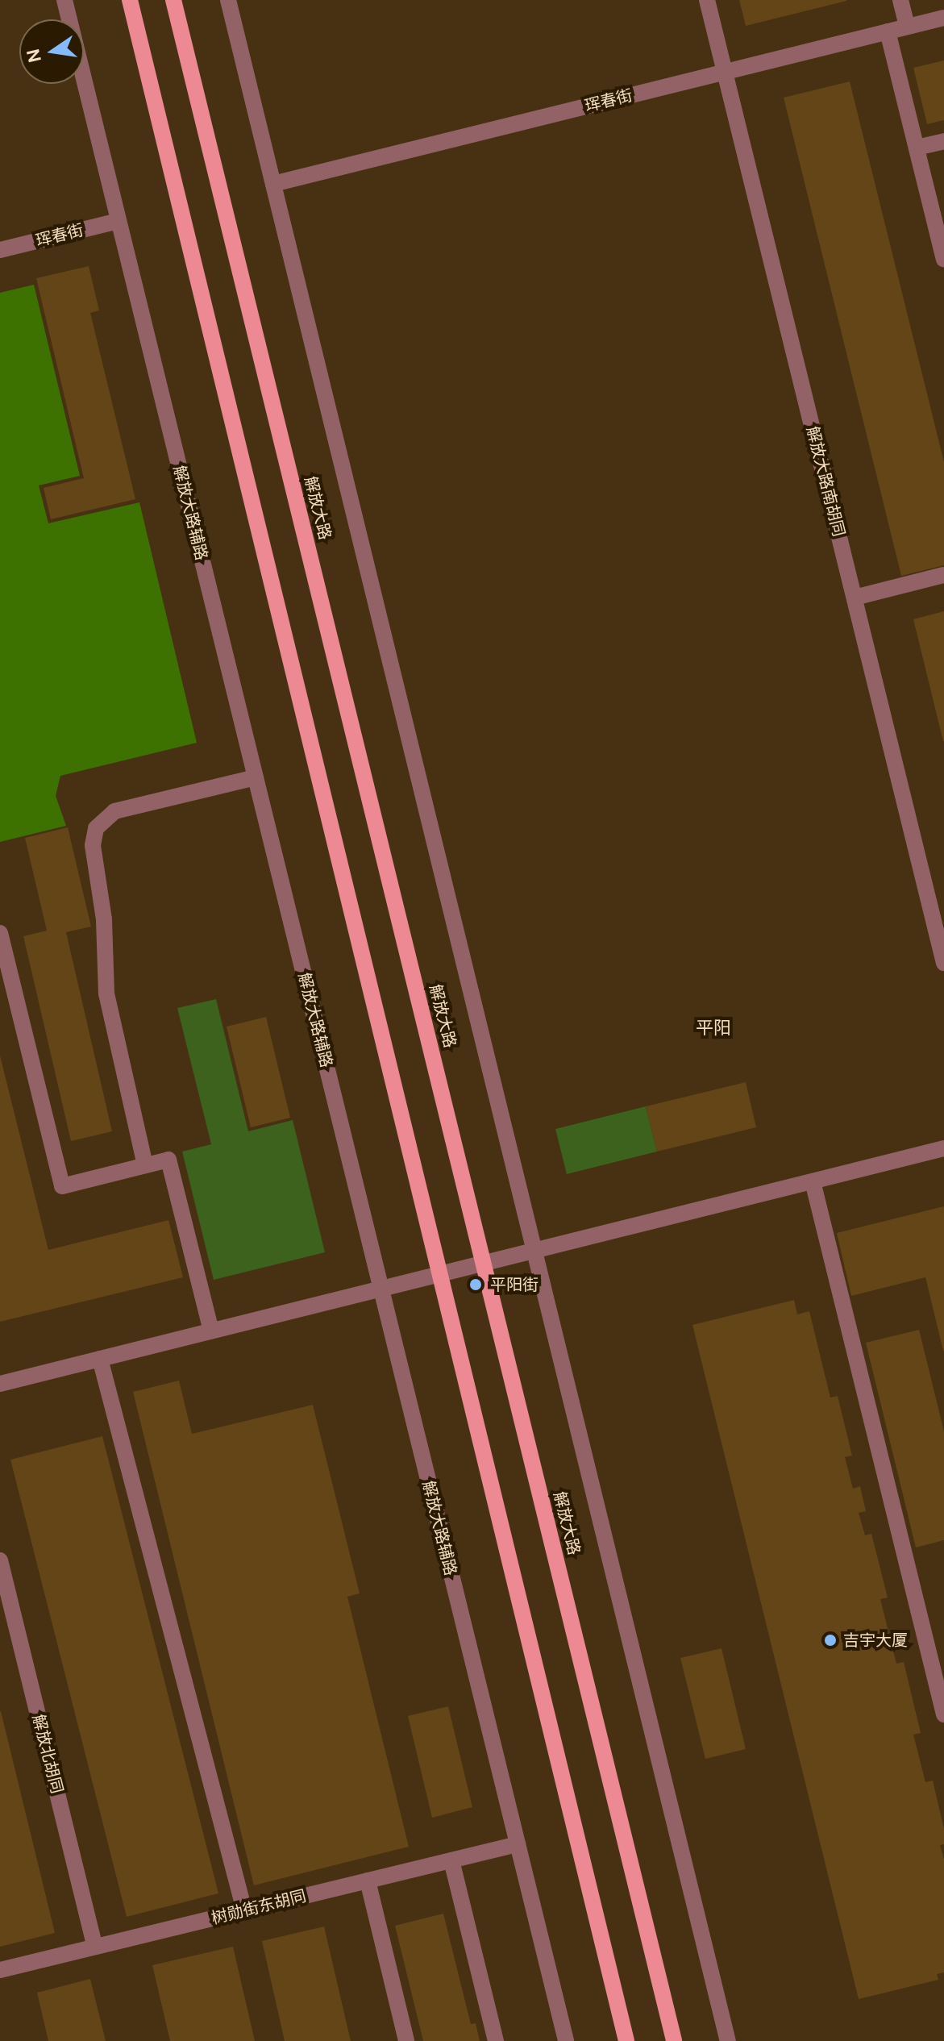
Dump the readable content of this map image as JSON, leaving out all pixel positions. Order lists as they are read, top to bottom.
{
  "streets": {
    "main road": ["解放大路"],
    "street": [
      "珲春街",
      "解放大路南胡同",
      "解放大路辅路",
      "解放北胡同",
      "树勋街东胡同"
    ]
  },
  "crossings": [
    ["珲春街", "解放大路南胡同"],
    ["珲春街", "解放大路辅路"],
    ["解放大路辅路", "树勋街东胡同"],
    ["解放北胡同", "树勋街东胡同"]
  ],
  "districts": ["平阳"],
  "places": ["平阳街", "吉宇大厦"],
  "north": "left"
}
